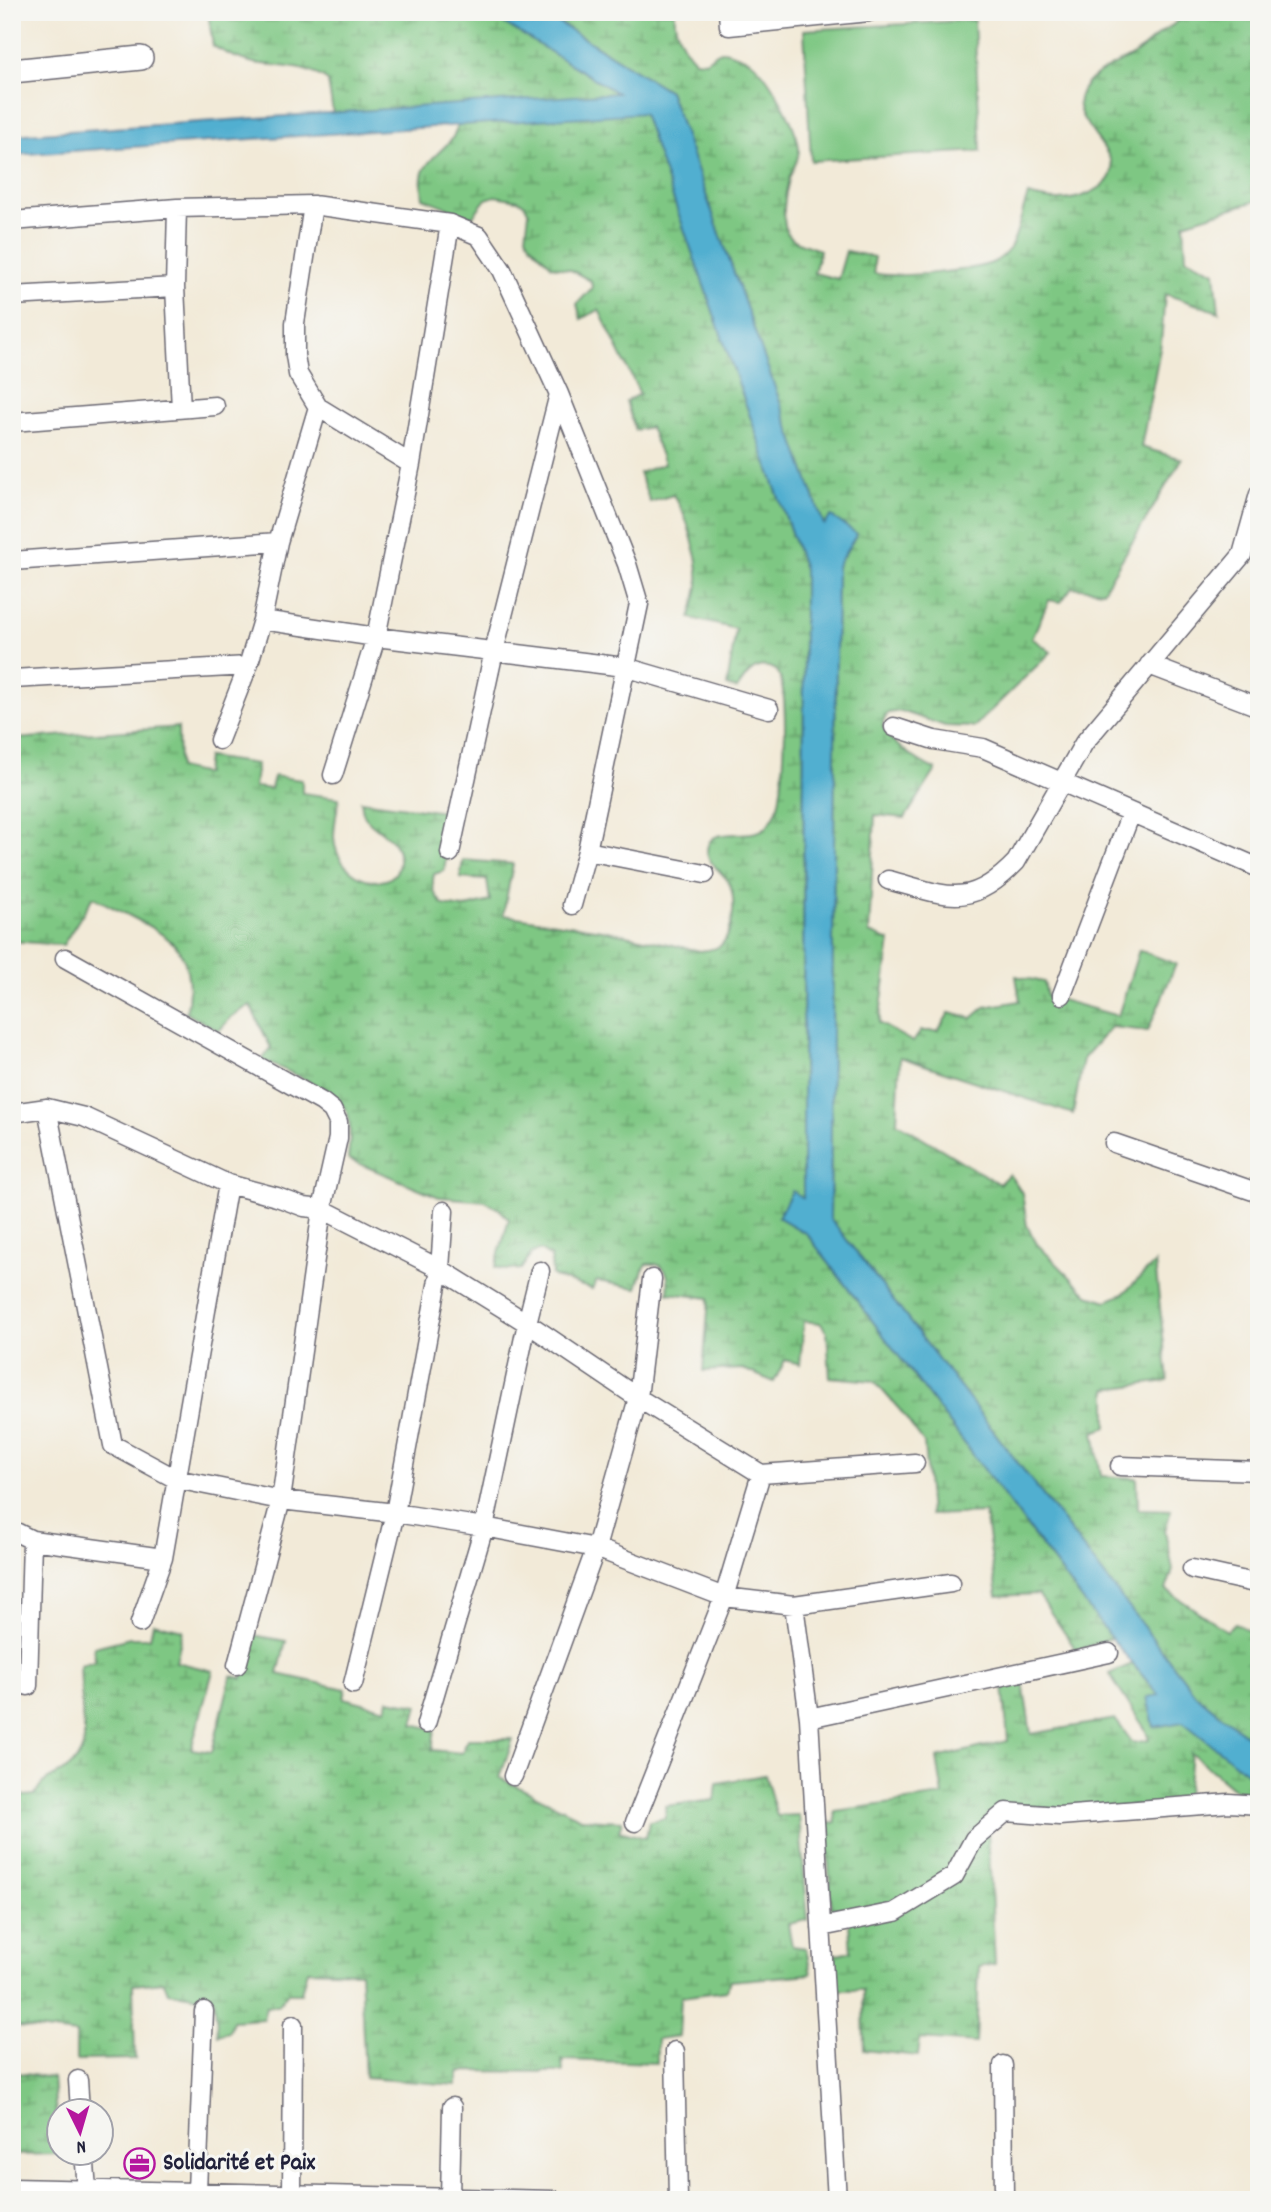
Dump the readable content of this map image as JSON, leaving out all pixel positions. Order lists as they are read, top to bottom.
{
  "places": {
    "office": ["Solidarité et Paix"]
  },
  "north": "bottom"
}
